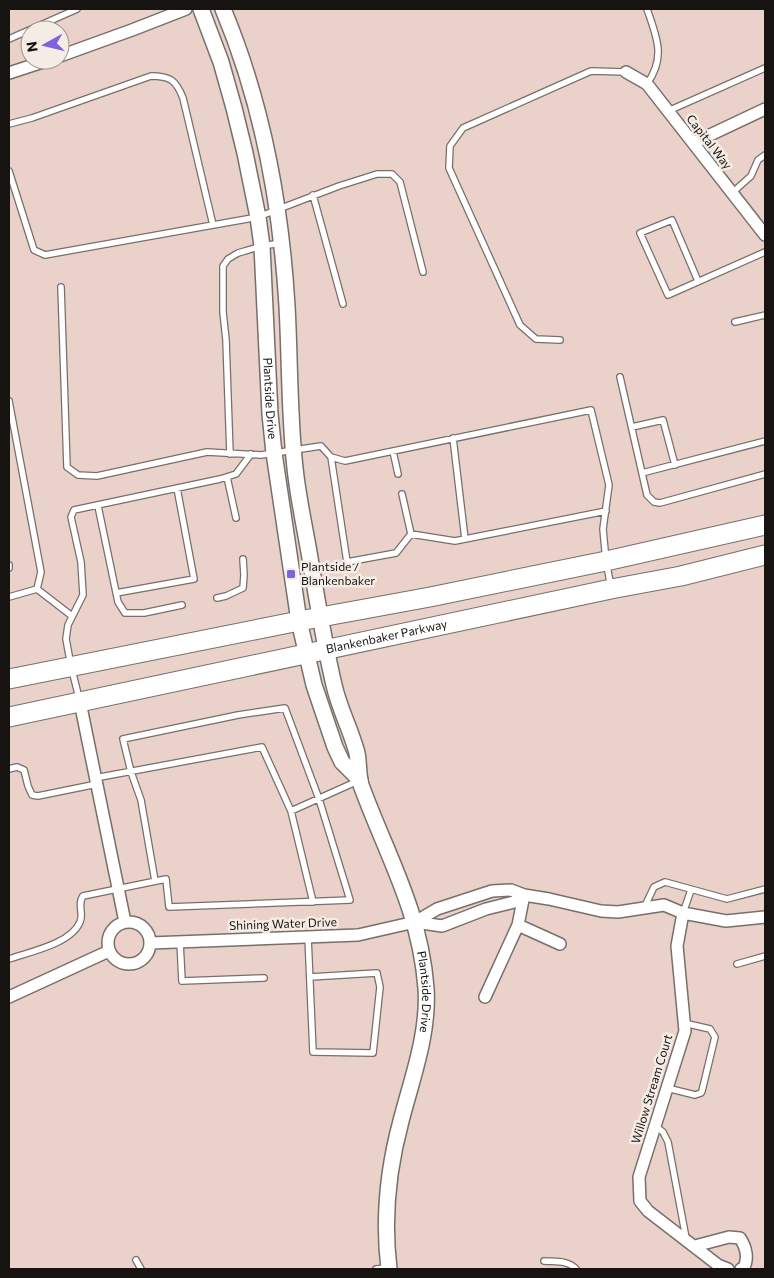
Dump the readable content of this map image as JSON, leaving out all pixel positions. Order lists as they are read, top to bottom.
{
  "streets": {
    "main road": ["Blankenbaker Parkway"],
    "street": [
      "Capital Way",
      "Plantside Drive",
      "Shining Water Drive",
      "Willow Stream Court"
    ]
  },
  "crossings": [
    ["Plantside Drive", "Blankenbaker Parkway"],
    ["Plantside Drive", "Shining Water Drive"],
    ["Shining Water Drive", "Willow Stream Court"]
  ],
  "places": {
    "transit": ["Plantside / Blankenbaker"]
  },
  "north": "left"
}
